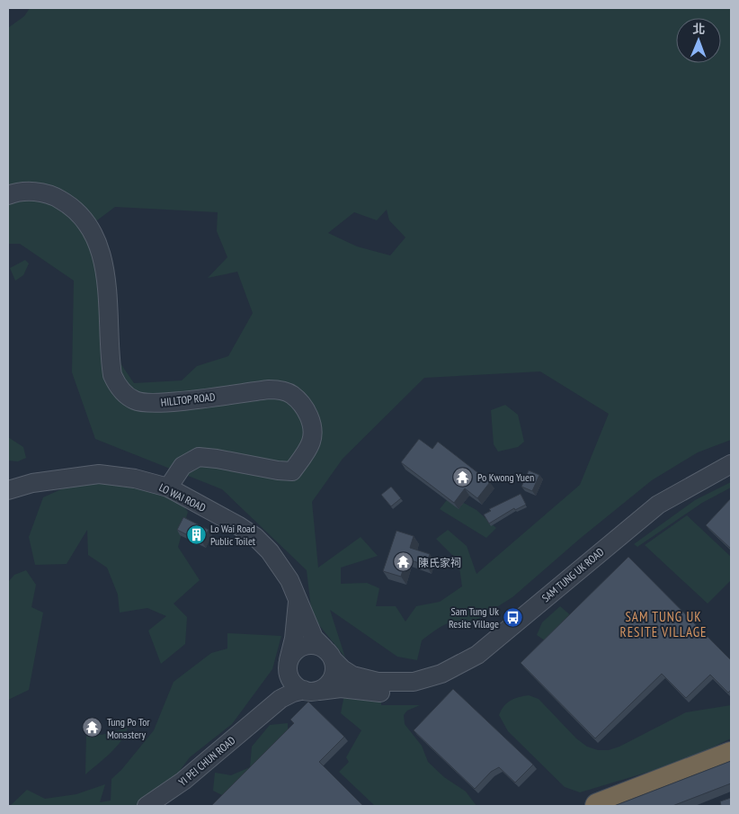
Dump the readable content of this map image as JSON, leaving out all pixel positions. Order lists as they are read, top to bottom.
{
  "streets": {
    "street": [
      "HILLTOP ROAD",
      "LO WAI ROAD",
      "SAM TUNG UK ROAD",
      "YI PEI CHUN ROAD"
    ]
  },
  "crossings": [
    ["HILLTOP ROAD", "LO WAI ROAD"],
    ["LO WAI ROAD", "SAM TUNG UK ROAD"],
    ["LO WAI ROAD", "YI PEI CHUN ROAD"],
    ["SAM TUNG UK ROAD", "YI PEI CHUN ROAD"]
  ],
  "districts": ["SAM TUNG UK RESITE VILLAGE"],
  "places": {
    "temple": ["Po Kwong Yuen", "陳氏家祠", "Tung Po Tor Monastery"],
    "building": ["Lo Wai Road Public Toilet"],
    "bus stop": ["Sam Tung Uk Resite Village"]
  },
  "north": "top"
}
